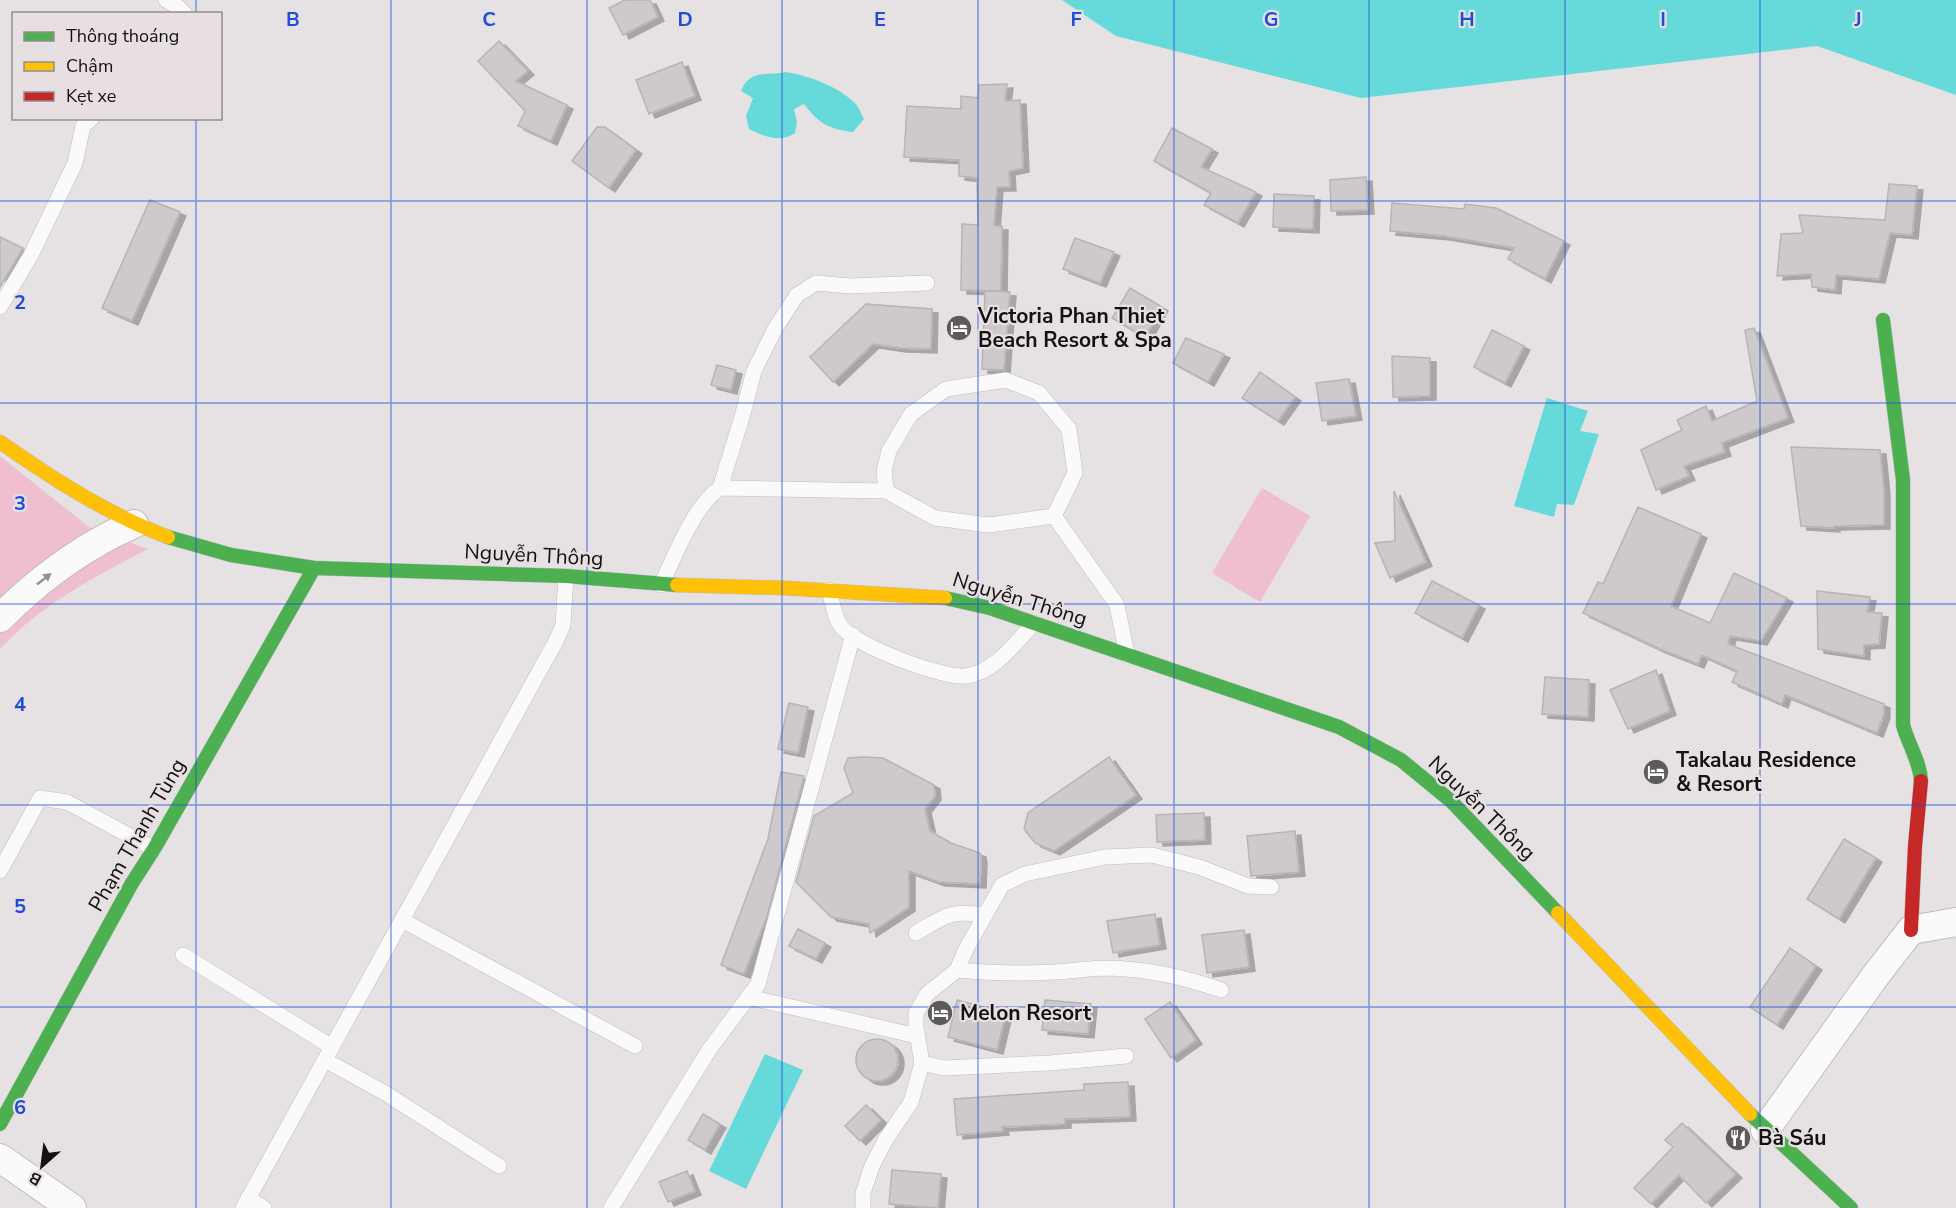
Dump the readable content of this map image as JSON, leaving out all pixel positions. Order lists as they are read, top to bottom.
{
  "streets": {
    "main road": ["Nguyễn Thông", "Phạm Thanh Tùng"]
  },
  "crossings": [
    ["Nguyễn Thông", "Phạm Thanh Tùng"]
  ],
  "places": {
    "hotel": ["Victoria Phan Thiet Beach Resort & Spa", "Takalau Residence & Resort", "Melon Resort"],
    "restaurant": ["Bà Sáu"]
  },
  "legend": ["Thông thoáng", "Chậm", "Kẹt xe"],
  "north": "bottom left",
  "grid": {
    "columns": [
      "B",
      "C",
      "D",
      "E",
      "F",
      "G",
      "H",
      "I",
      "J"
    ],
    "rows": [
      "2",
      "3",
      "4",
      "5",
      "6"
    ]
  }
}
